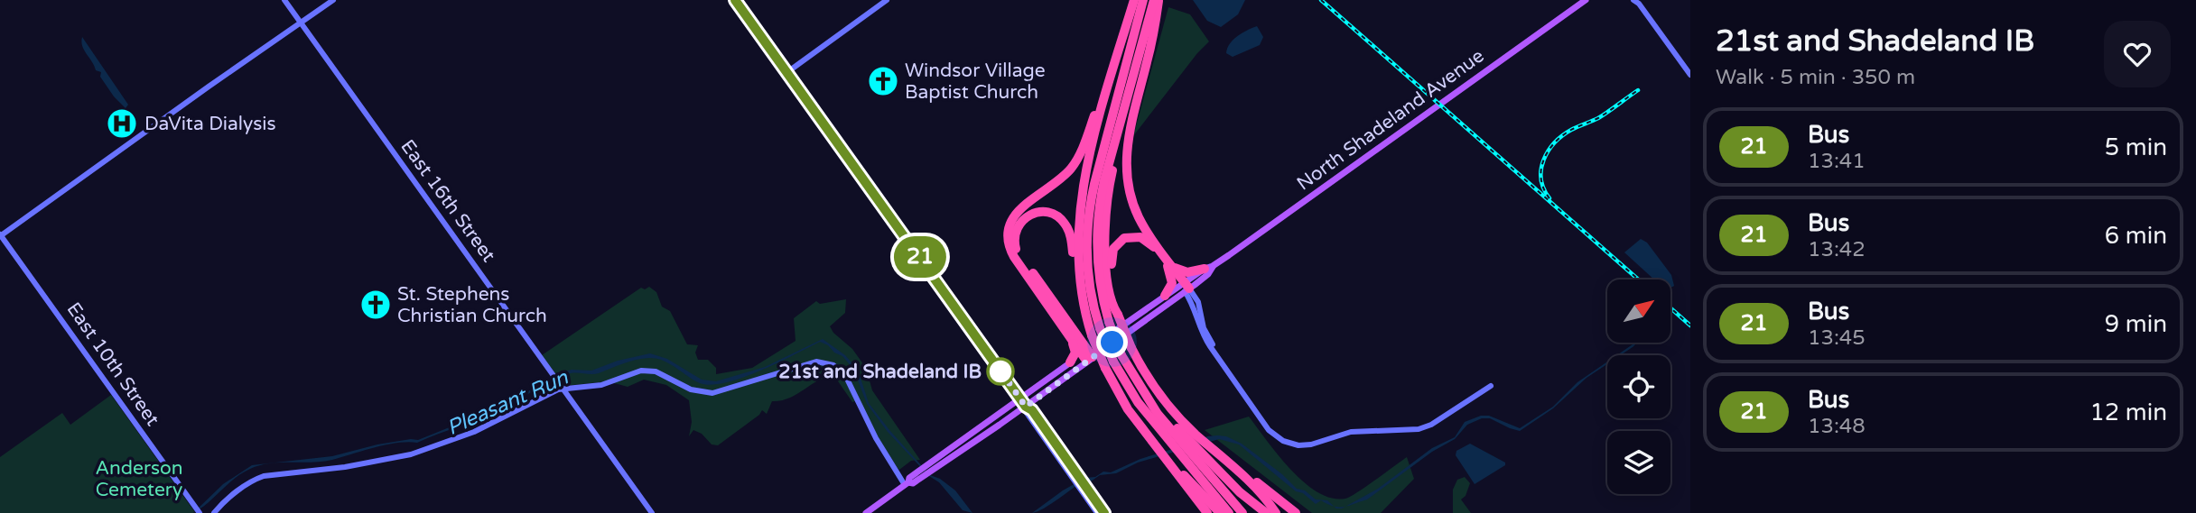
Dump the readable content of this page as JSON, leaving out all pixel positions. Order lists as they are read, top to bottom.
{
  "streets": {
    "main road": ["North Shadeland Avenue"],
    "street": ["East 16th Street", "East 10th Street"]
  },
  "water": ["Pleasant Run"],
  "parks": ["Anderson Cemetery"],
  "places": {
    "church": ["Windsor Village Baptist Church", "St. Stephens Christian Church"],
    "hospital": ["DaVita Dialysis"],
    "other": ["21st and Shadeland IB"]
  },
  "lines": ["bus line 21"],
  "north": "top right",
  "page": {
    "on_map": "21",
    "heading": ["21st and Shadeland IB", "Walk · 5 min · 350 m"],
    "list": [
      {
        "mark": "21",
        "name": "Bus",
        "note": "13:41",
        "value": "5 min"
      },
      {
        "mark": "21",
        "name": "Bus",
        "note": "13:42",
        "value": "6 min"
      },
      {
        "mark": "21",
        "name": "Bus",
        "note": "13:45",
        "value": "9 min"
      },
      {
        "mark": "21",
        "name": "Bus",
        "note": "13:48",
        "value": "12 min"
      }
    ]
  }
}
